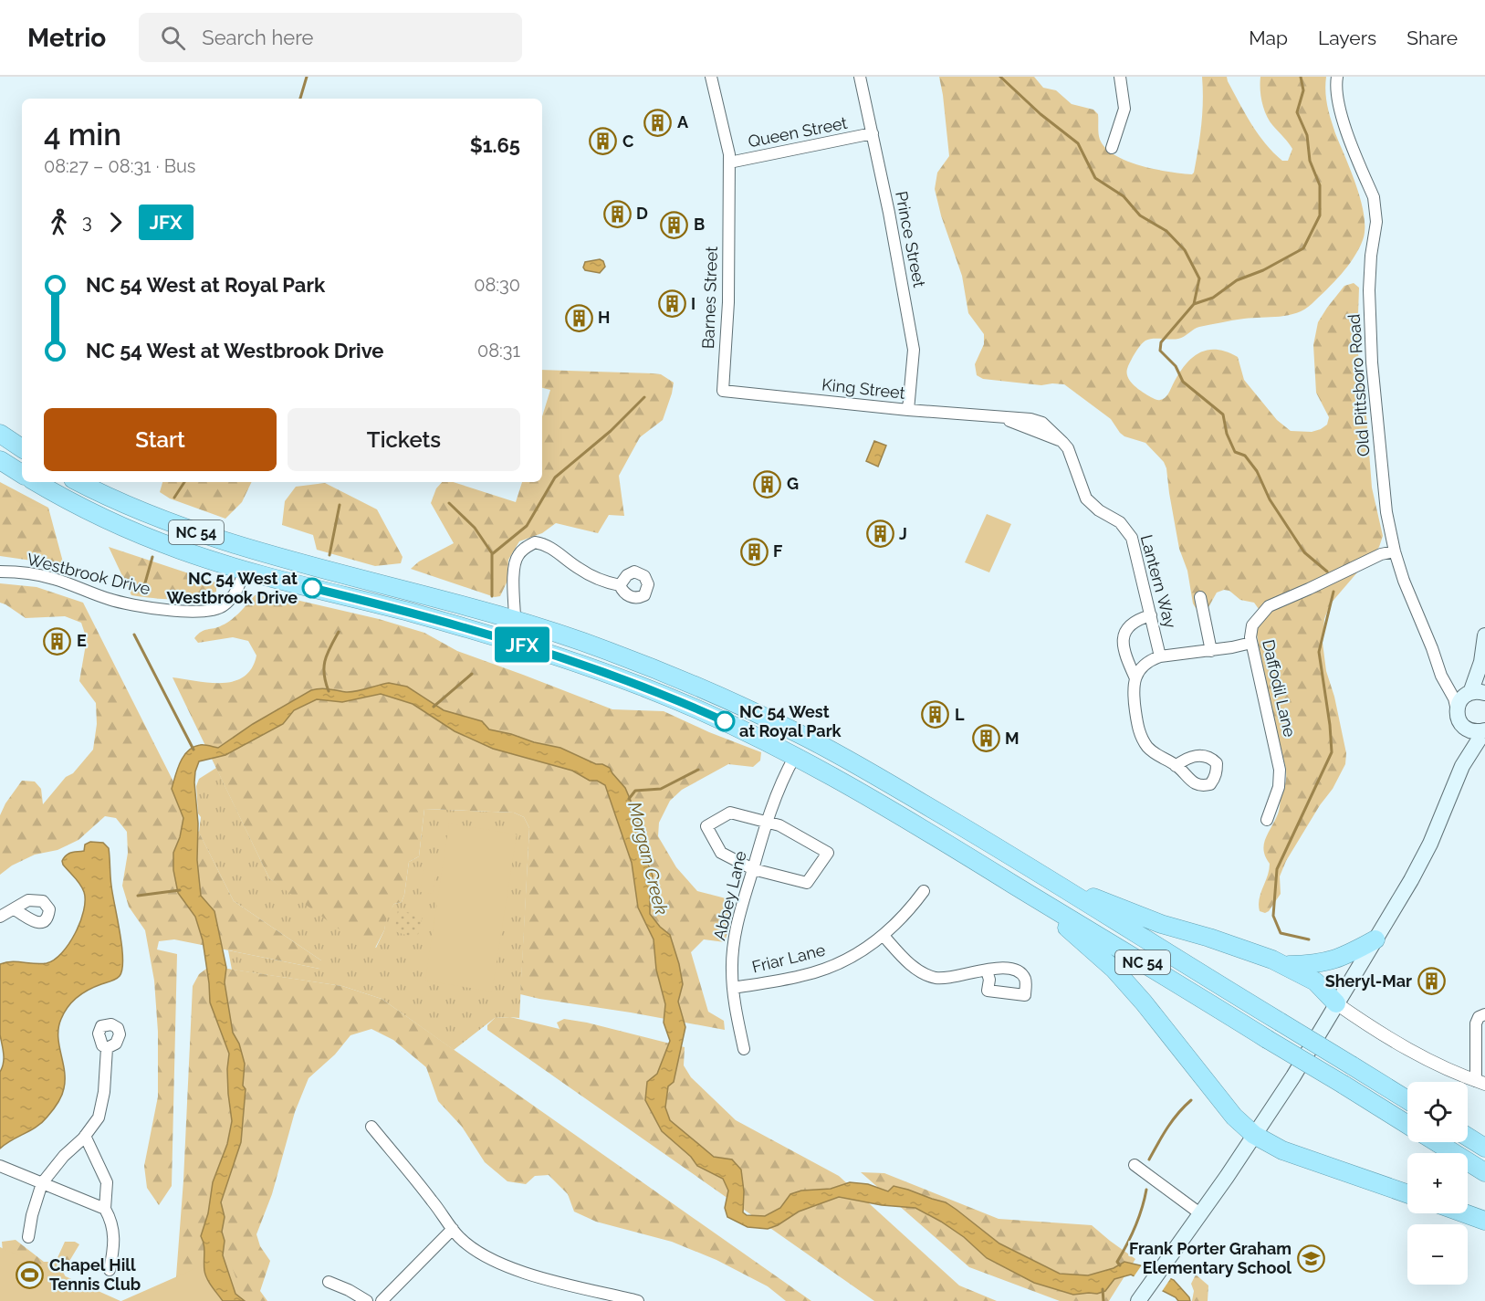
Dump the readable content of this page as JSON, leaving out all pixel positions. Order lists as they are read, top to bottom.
{
  "streets": {
    "highway": ["NC 54"],
    "street": [
      "Queen Street",
      "Prince Street",
      "Barnes Street",
      "Old Pittsboro Road",
      "King Street",
      "Westbrook Drive",
      "Lantern Way",
      "Daffodil Lane",
      "Abbey Lane",
      "Friar Lane"
    ]
  },
  "crossings": [
    ["Queen Street", "Prince Street"],
    ["Queen Street", "Barnes Street"],
    ["Prince Street", "King Street"],
    ["Barnes Street", "King Street"],
    ["Old Pittsboro Road", "Daffodil Lane"],
    ["King Street", "Lantern Way"],
    ["NC 54", "Westbrook Drive"],
    ["NC 54", "Abbey Lane"],
    ["Abbey Lane", "Friar Lane"]
  ],
  "water": ["Morgan Creek"],
  "places": {
    "building": [
      "A",
      "C",
      "D",
      "B",
      "I",
      "H",
      "G",
      "J",
      "F",
      "E",
      "L",
      "M",
      "Sheryl-Mar"
    ],
    "other": ["NC 54 West at Westbrook Drive", "NC 54 West at Royal Park"],
    "school or university": ["Frank Porter Graham Elementary School"],
    "sports": ["Chapel Hill Tennis Club"]
  },
  "lines": ["bus line JFX"],
  "page": {
    "header": "Metrio",
    "search": "Search here",
    "nav": ["Map", "Layers", "Share"],
    "on_map": "JFX",
    "heading": ["4 min", "08:27 – 08:31 · Bus", "$1.65"],
    "legs": ["3", "JFX"],
    "list": [
      {
        "name": "NC 54 West at Royal Park",
        "value": "08:30"
      },
      {
        "name": "NC 54 West at Westbrook Drive",
        "value": "08:31"
      }
    ],
    "buttons": ["Start", "Tickets"],
    "map_buttons": ["+", "−"]
  }
}
